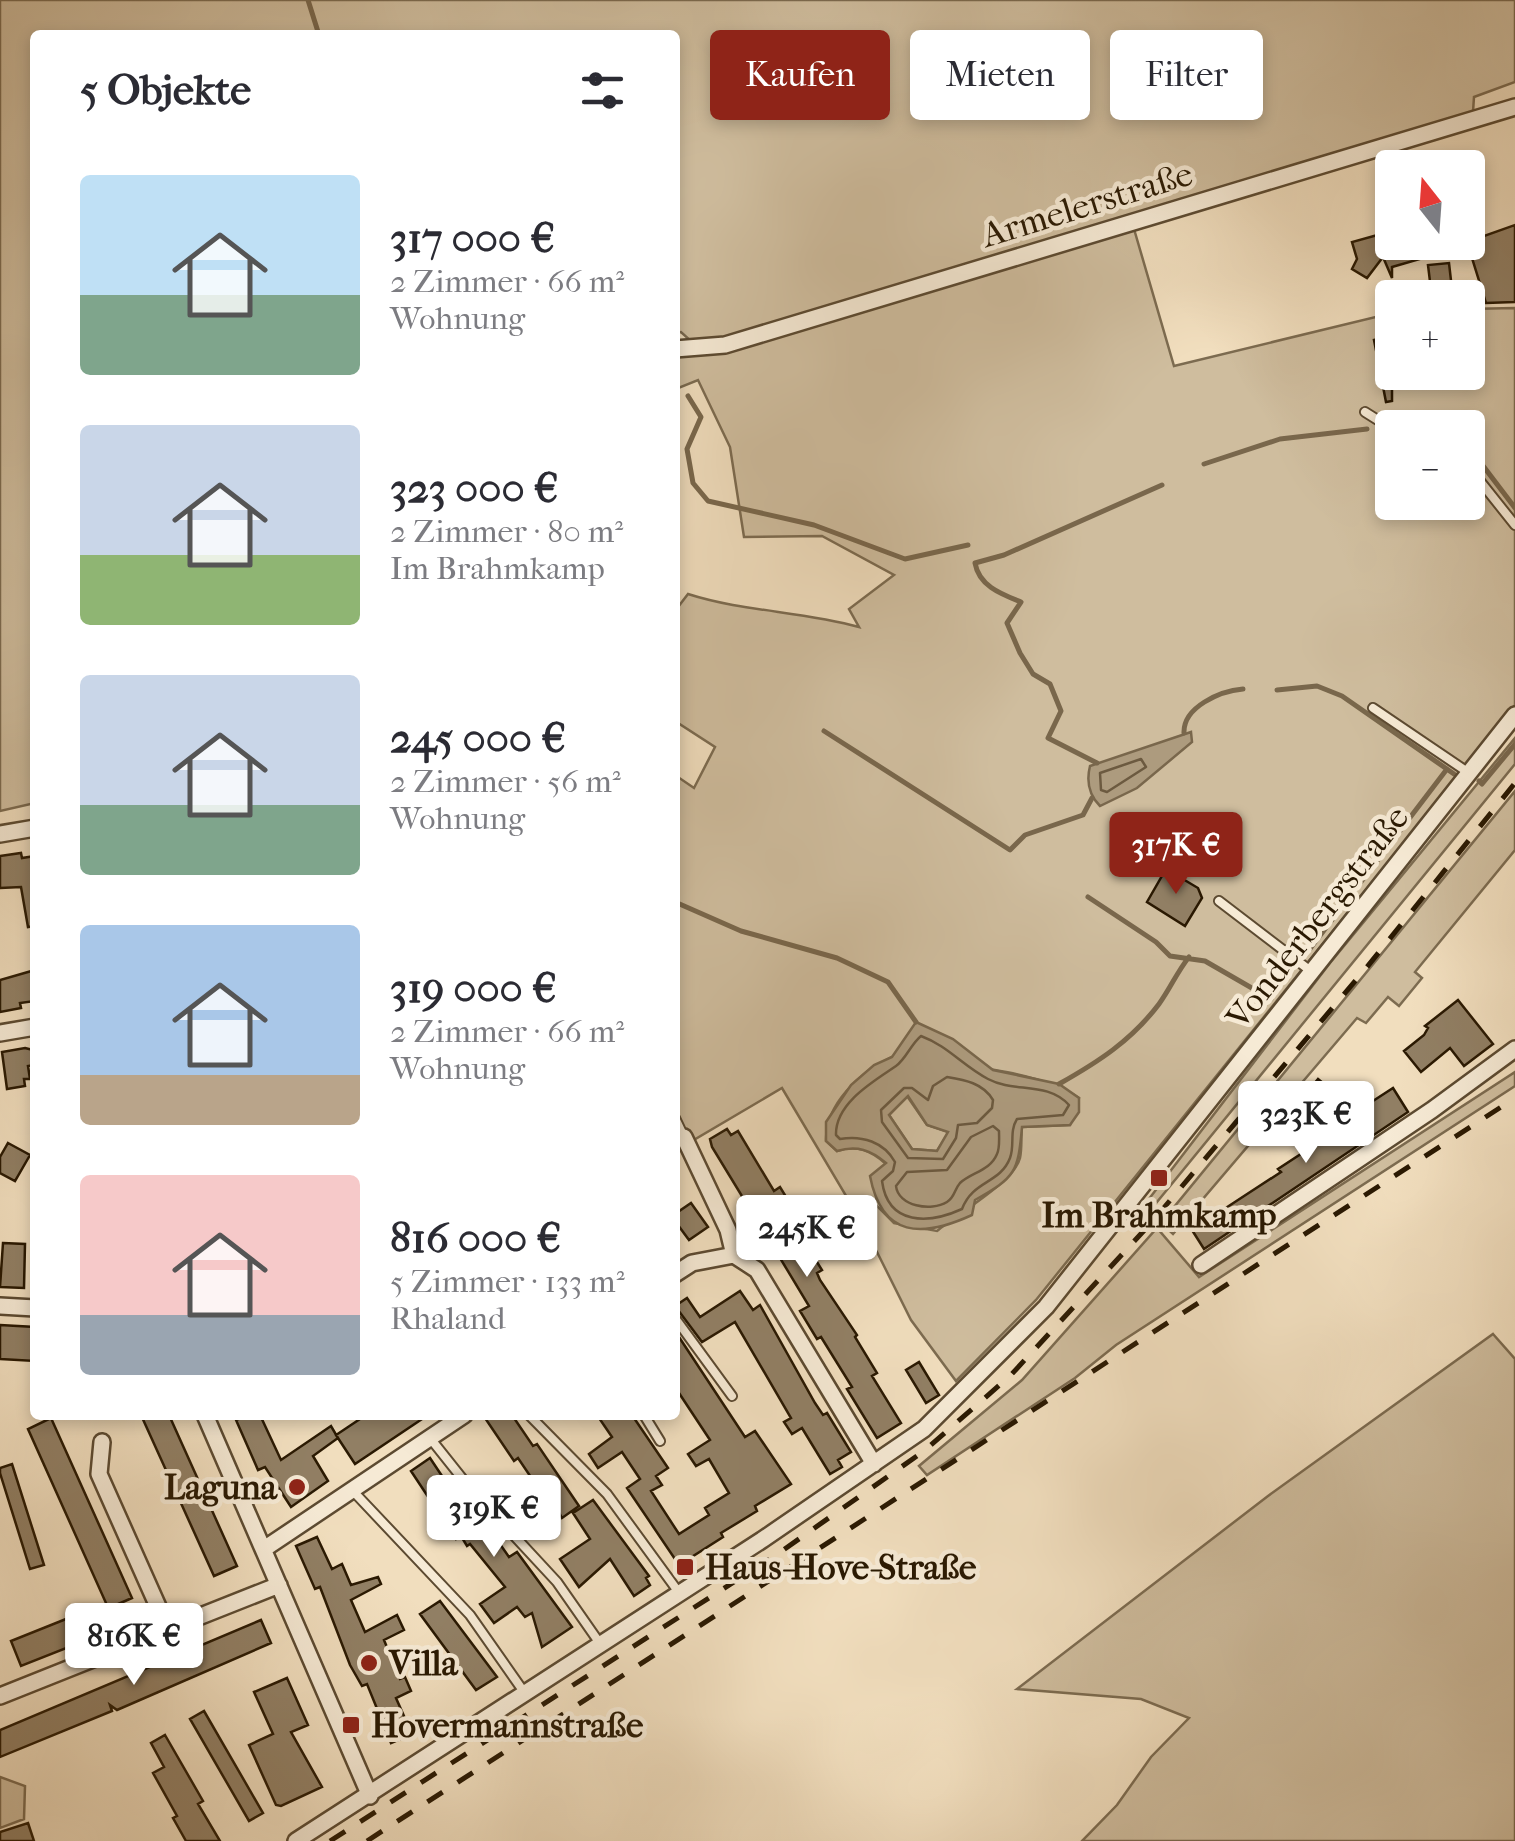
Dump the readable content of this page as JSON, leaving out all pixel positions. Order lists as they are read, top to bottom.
{
  "streets": {
    "street": ["Armelerstraße", "Vonderbergstraße"]
  },
  "places": {
    "transit": ["Im Brahmkamp", "Haus-Hove-Straße", "Hovermannstraße"],
    "other": ["Laguna", "Villa"]
  },
  "north": "top",
  "page": {
    "chip": ["Kaufen", "Mieten", "Filter"],
    "heading": "5 Objekte",
    "map_buttons": ["+", "−"],
    "list": [
      {
        "name": "317 000 €",
        "note": "2 Zimmer · 66 m² · Wohnung"
      },
      {
        "name": "323 000 €",
        "note": "2 Zimmer · 80 m² · Im Brahmkamp"
      },
      {
        "name": "245 000 €",
        "note": "2 Zimmer · 56 m² · Wohnung"
      },
      {
        "name": "319 000 €",
        "note": "2 Zimmer · 66 m² · Wohnung"
      },
      {
        "name": "816 000 €",
        "note": "5 Zimmer · 133 m² · Rhaland"
      }
    ],
    "price": [
      "317K €",
      "323K €",
      "245K €",
      "319K €",
      "816K €"
    ]
  }
}
